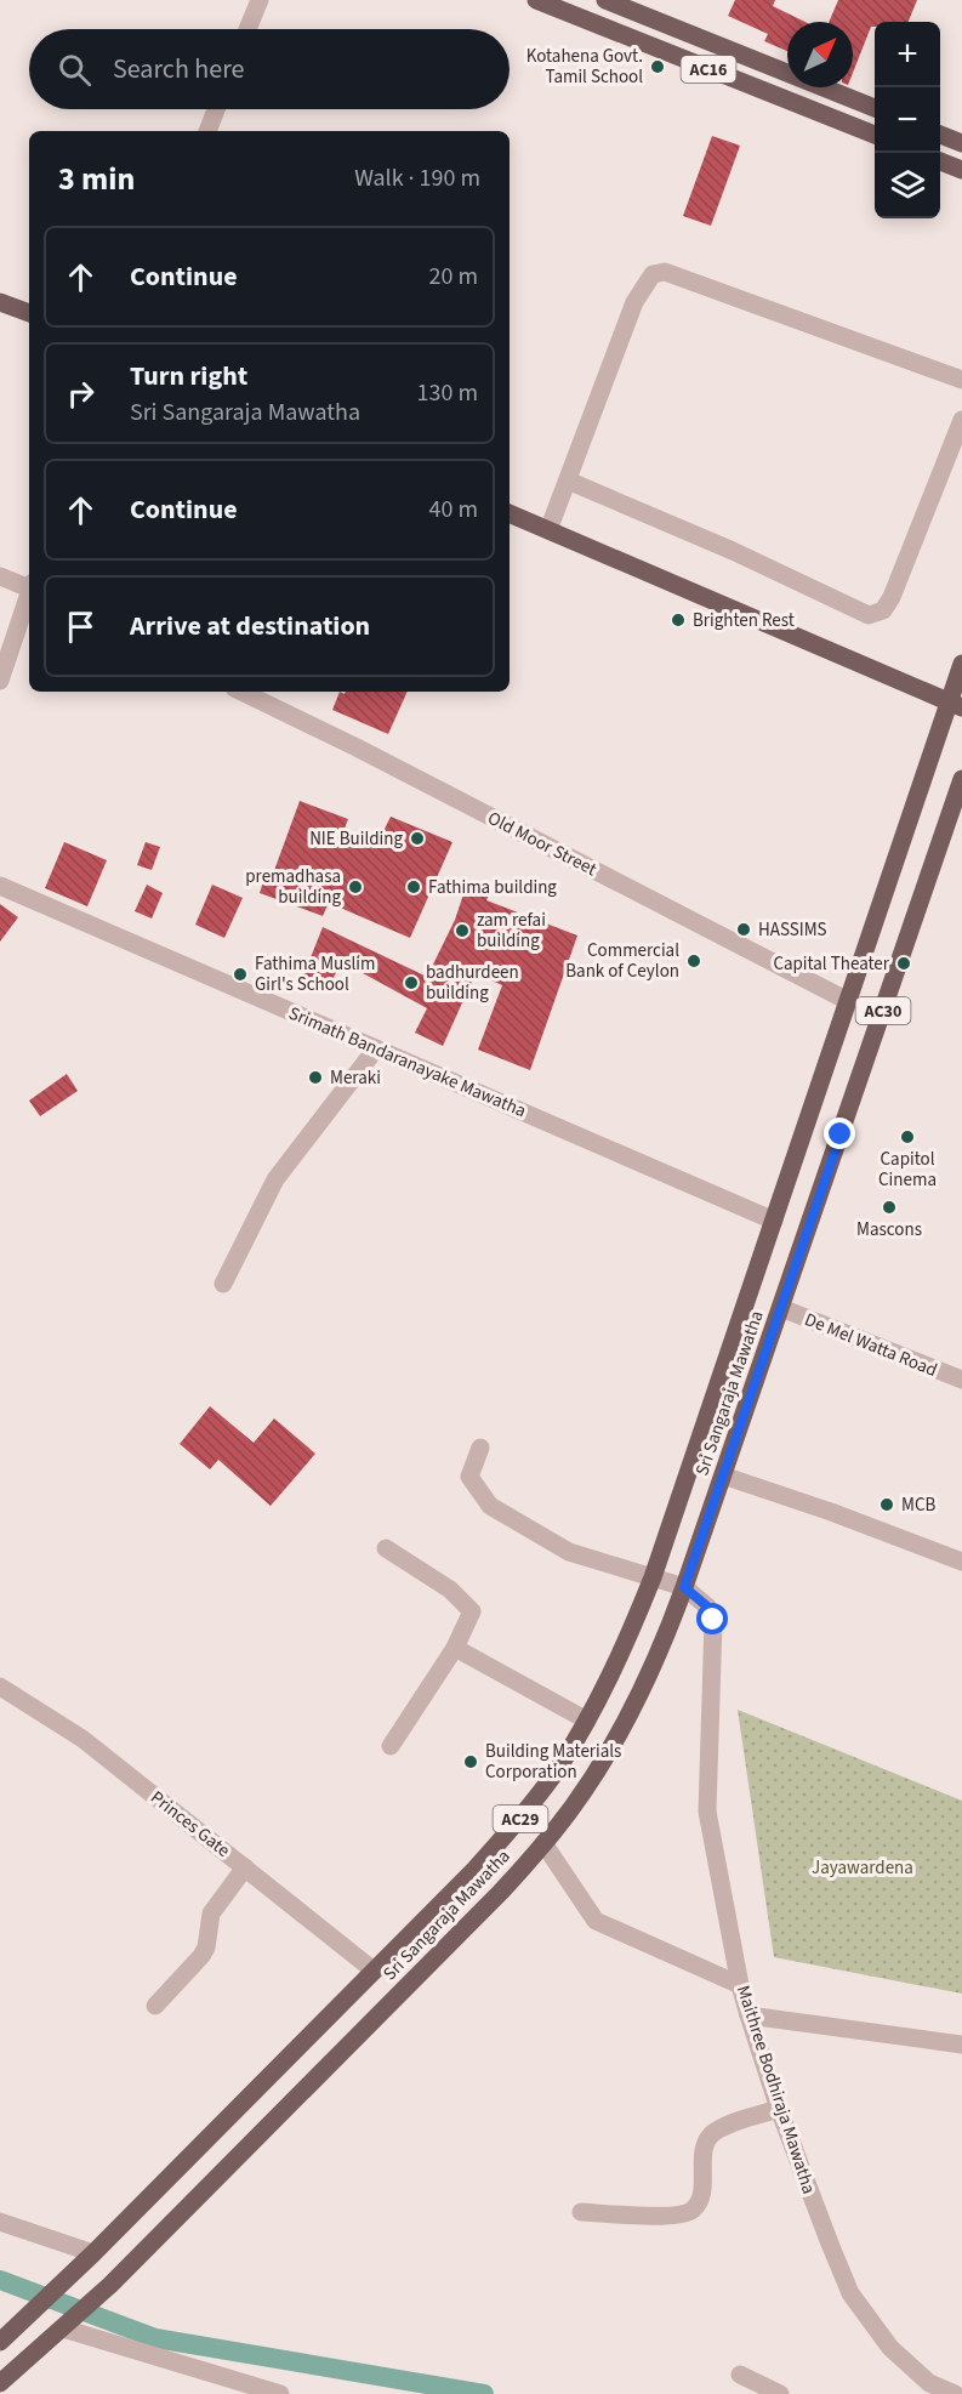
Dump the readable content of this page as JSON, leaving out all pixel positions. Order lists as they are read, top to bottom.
{
  "streets": {
    "main road": [
      "AC16",
      "AC30",
      "Sri Sangaraja Mawatha",
      "AC29"
    ],
    "street": [
      "Old Moor Street",
      "Srimath Bandaranayake Mawatha",
      "De Mel Watta Road",
      "Princes Gate",
      "Maithree Bodhiraja Mawatha"
    ]
  },
  "crossings": [
    ["Old Moor Street", "AC30"],
    ["AC30", "Srimath Bandaranayake Mawatha"],
    ["AC30", "Sri Sangaraja Mawatha"],
    ["Srimath Bandaranayake Mawatha", "Sri Sangaraja Mawatha"],
    ["De Mel Watta Road", "Sri Sangaraja Mawatha"],
    ["Sri Sangaraja Mawatha", "Princes Gate"],
    ["Sri Sangaraja Mawatha", "Maithree Bodhiraja Mawatha"]
  ],
  "parks": ["Jayawardena"],
  "places": [
    "Kotahena Govt. Tamil School",
    "Brighten Rest",
    "NIE Building",
    "premadhasa building",
    "Fathima building",
    "HASSIMS",
    "zam refai building",
    "Commercial Bank of Ceylon",
    "Capital Theater",
    "Fathima Muslim Girl's School",
    "badhurdeen building",
    "Meraki",
    "Capitol Cinema",
    "Mascons",
    "MCB",
    "Building Materials Corporation"
  ],
  "north": "top right",
  "page": {
    "map_buttons": ["+", "−"],
    "search": "Search here",
    "heading": ["3 min", "Walk · 190 m"],
    "list": [
      ["Continue", "20 m"],
      ["Turn right", "Sri Sangaraja Mawatha", "130 m"],
      ["Continue", "40 m"],
      "Arrive at destination"
    ]
  }
}
